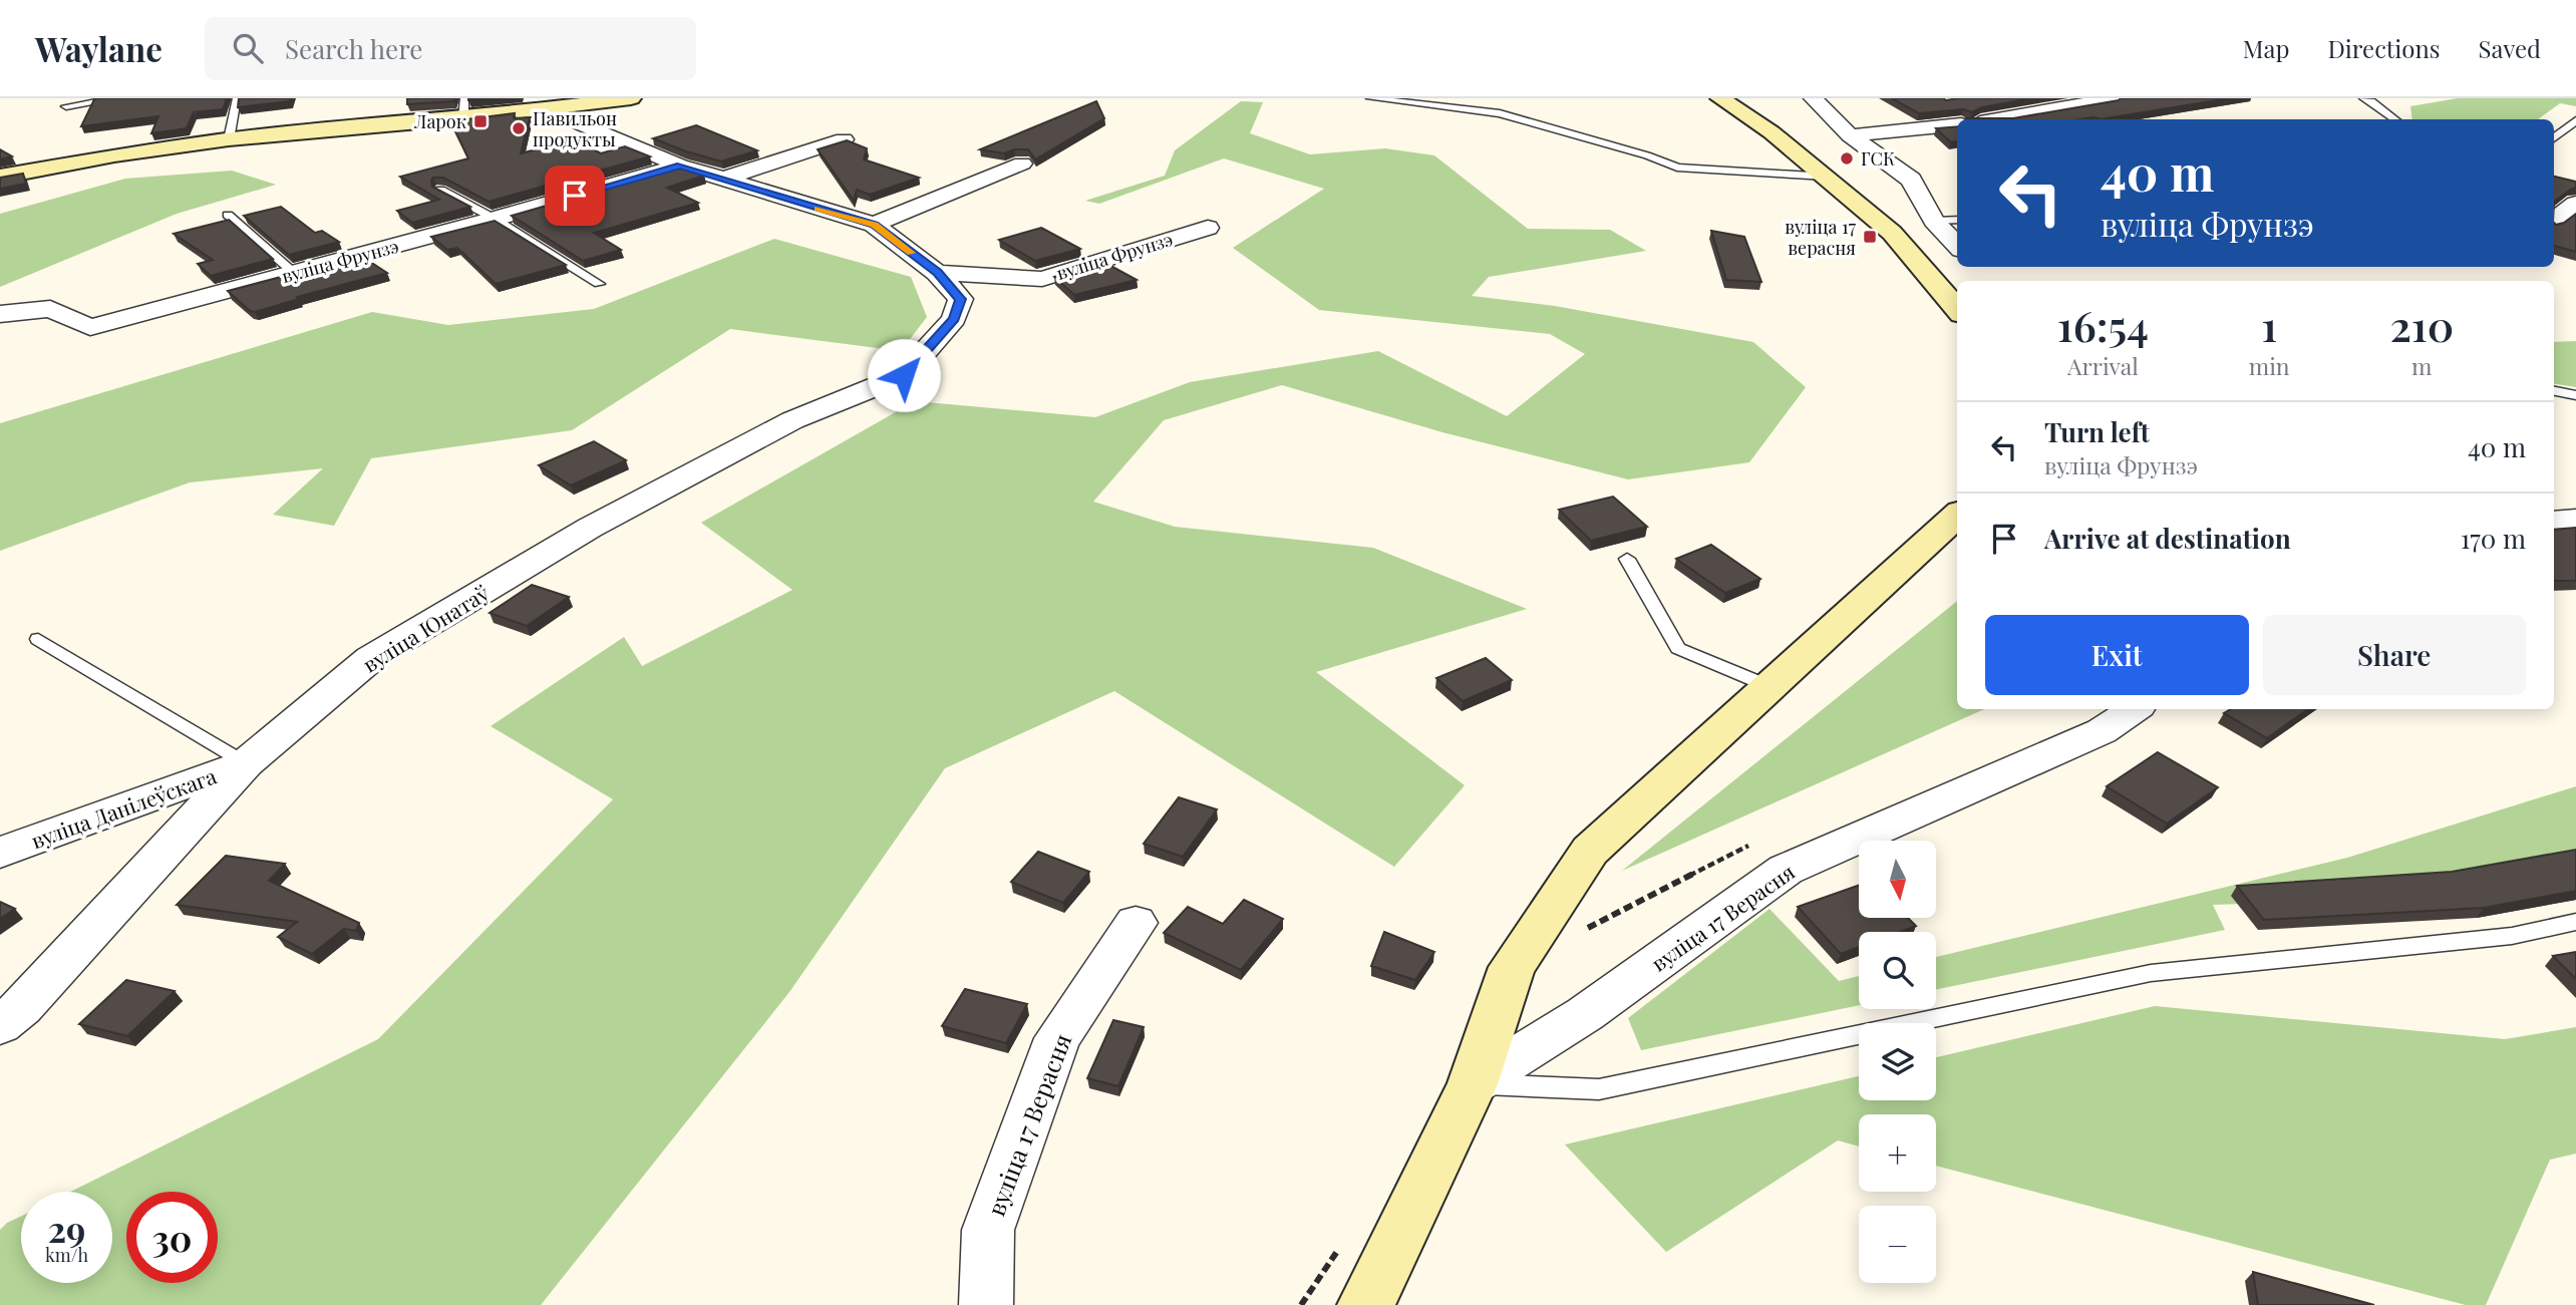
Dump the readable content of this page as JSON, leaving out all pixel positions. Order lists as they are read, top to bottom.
{
  "streets": {
    "street": [
      "вуліца Фрунзэ",
      "вуліца Юнатаў",
      "вуліца Данілеўскага",
      "вуліца 17 Верасня"
    ]
  },
  "crossings": [
    ["вуліца Фрунзэ", "вуліца Юнатаў"],
    ["вуліца Юнатаў", "вуліца Данілеўскага"]
  ],
  "places": {
    "transit": ["Ларок", "вуліца 17 верасня"],
    "other": ["Павильон продукты", "ГСК"]
  },
  "north": "bottom",
  "page": {
    "header": "Waylane",
    "search": "Search here",
    "nav": ["Map", "Directions", "Saved"],
    "turn": ["40 m", "вуліца Фрунзэ"],
    "eta": [
      "16:54",
      "Arrival",
      "1",
      "min",
      "210",
      "m"
    ],
    "list": [
      {
        "name": "Turn left",
        "note": "вуліца Фрунзэ",
        "value": "40 m"
      },
      {
        "name": "Arrive at destination",
        "value": "170 m"
      }
    ],
    "buttons": ["Exit", "Share"],
    "map_buttons": ["+", "−"],
    "speed": "29 km/h",
    "limit": "30"
  }
}
